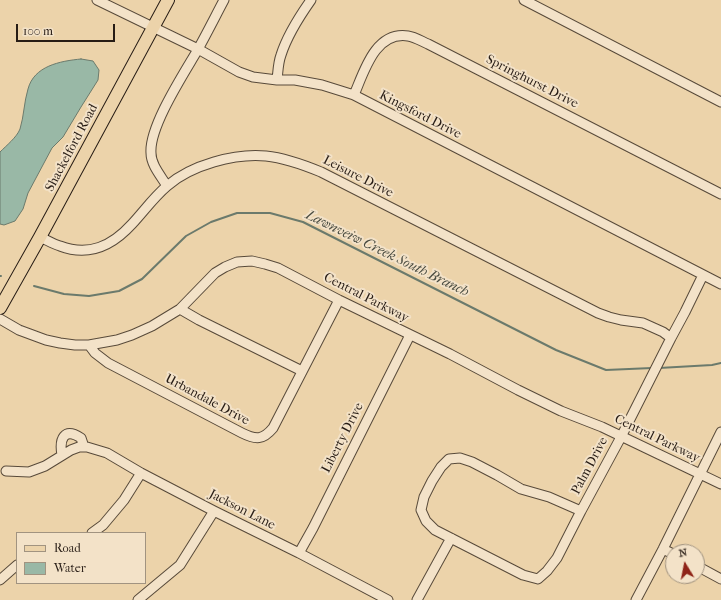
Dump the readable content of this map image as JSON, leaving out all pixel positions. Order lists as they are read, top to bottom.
{
  "streets": {
    "main road": ["Shackelford Road"],
    "street": [
      "Springhurst Drive",
      "Kingsford Drive",
      "Leisure Drive",
      "Central Parkway",
      "Urbandale Drive",
      "Liberty Drive",
      "Palm Drive",
      "Jackson Lane"
    ]
  },
  "crossings": [
    ["Springhurst Drive", "Kingsford Drive"],
    ["Kingsford Drive", "Shackelford Road"],
    ["Kingsford Drive", "Palm Drive"],
    ["Shackelford Road", "Leisure Drive"],
    ["Leisure Drive", "Palm Drive"],
    ["Central Parkway", "Urbandale Drive"],
    ["Central Parkway", "Liberty Drive"],
    ["Central Parkway", "Palm Drive"],
    ["Liberty Drive", "Jackson Lane"]
  ],
  "water": ["Lawnveiw Creek South Branch"],
  "legend": ["Road", "Water"],
  "scale_bar": "100 m",
  "north": "top"
}
